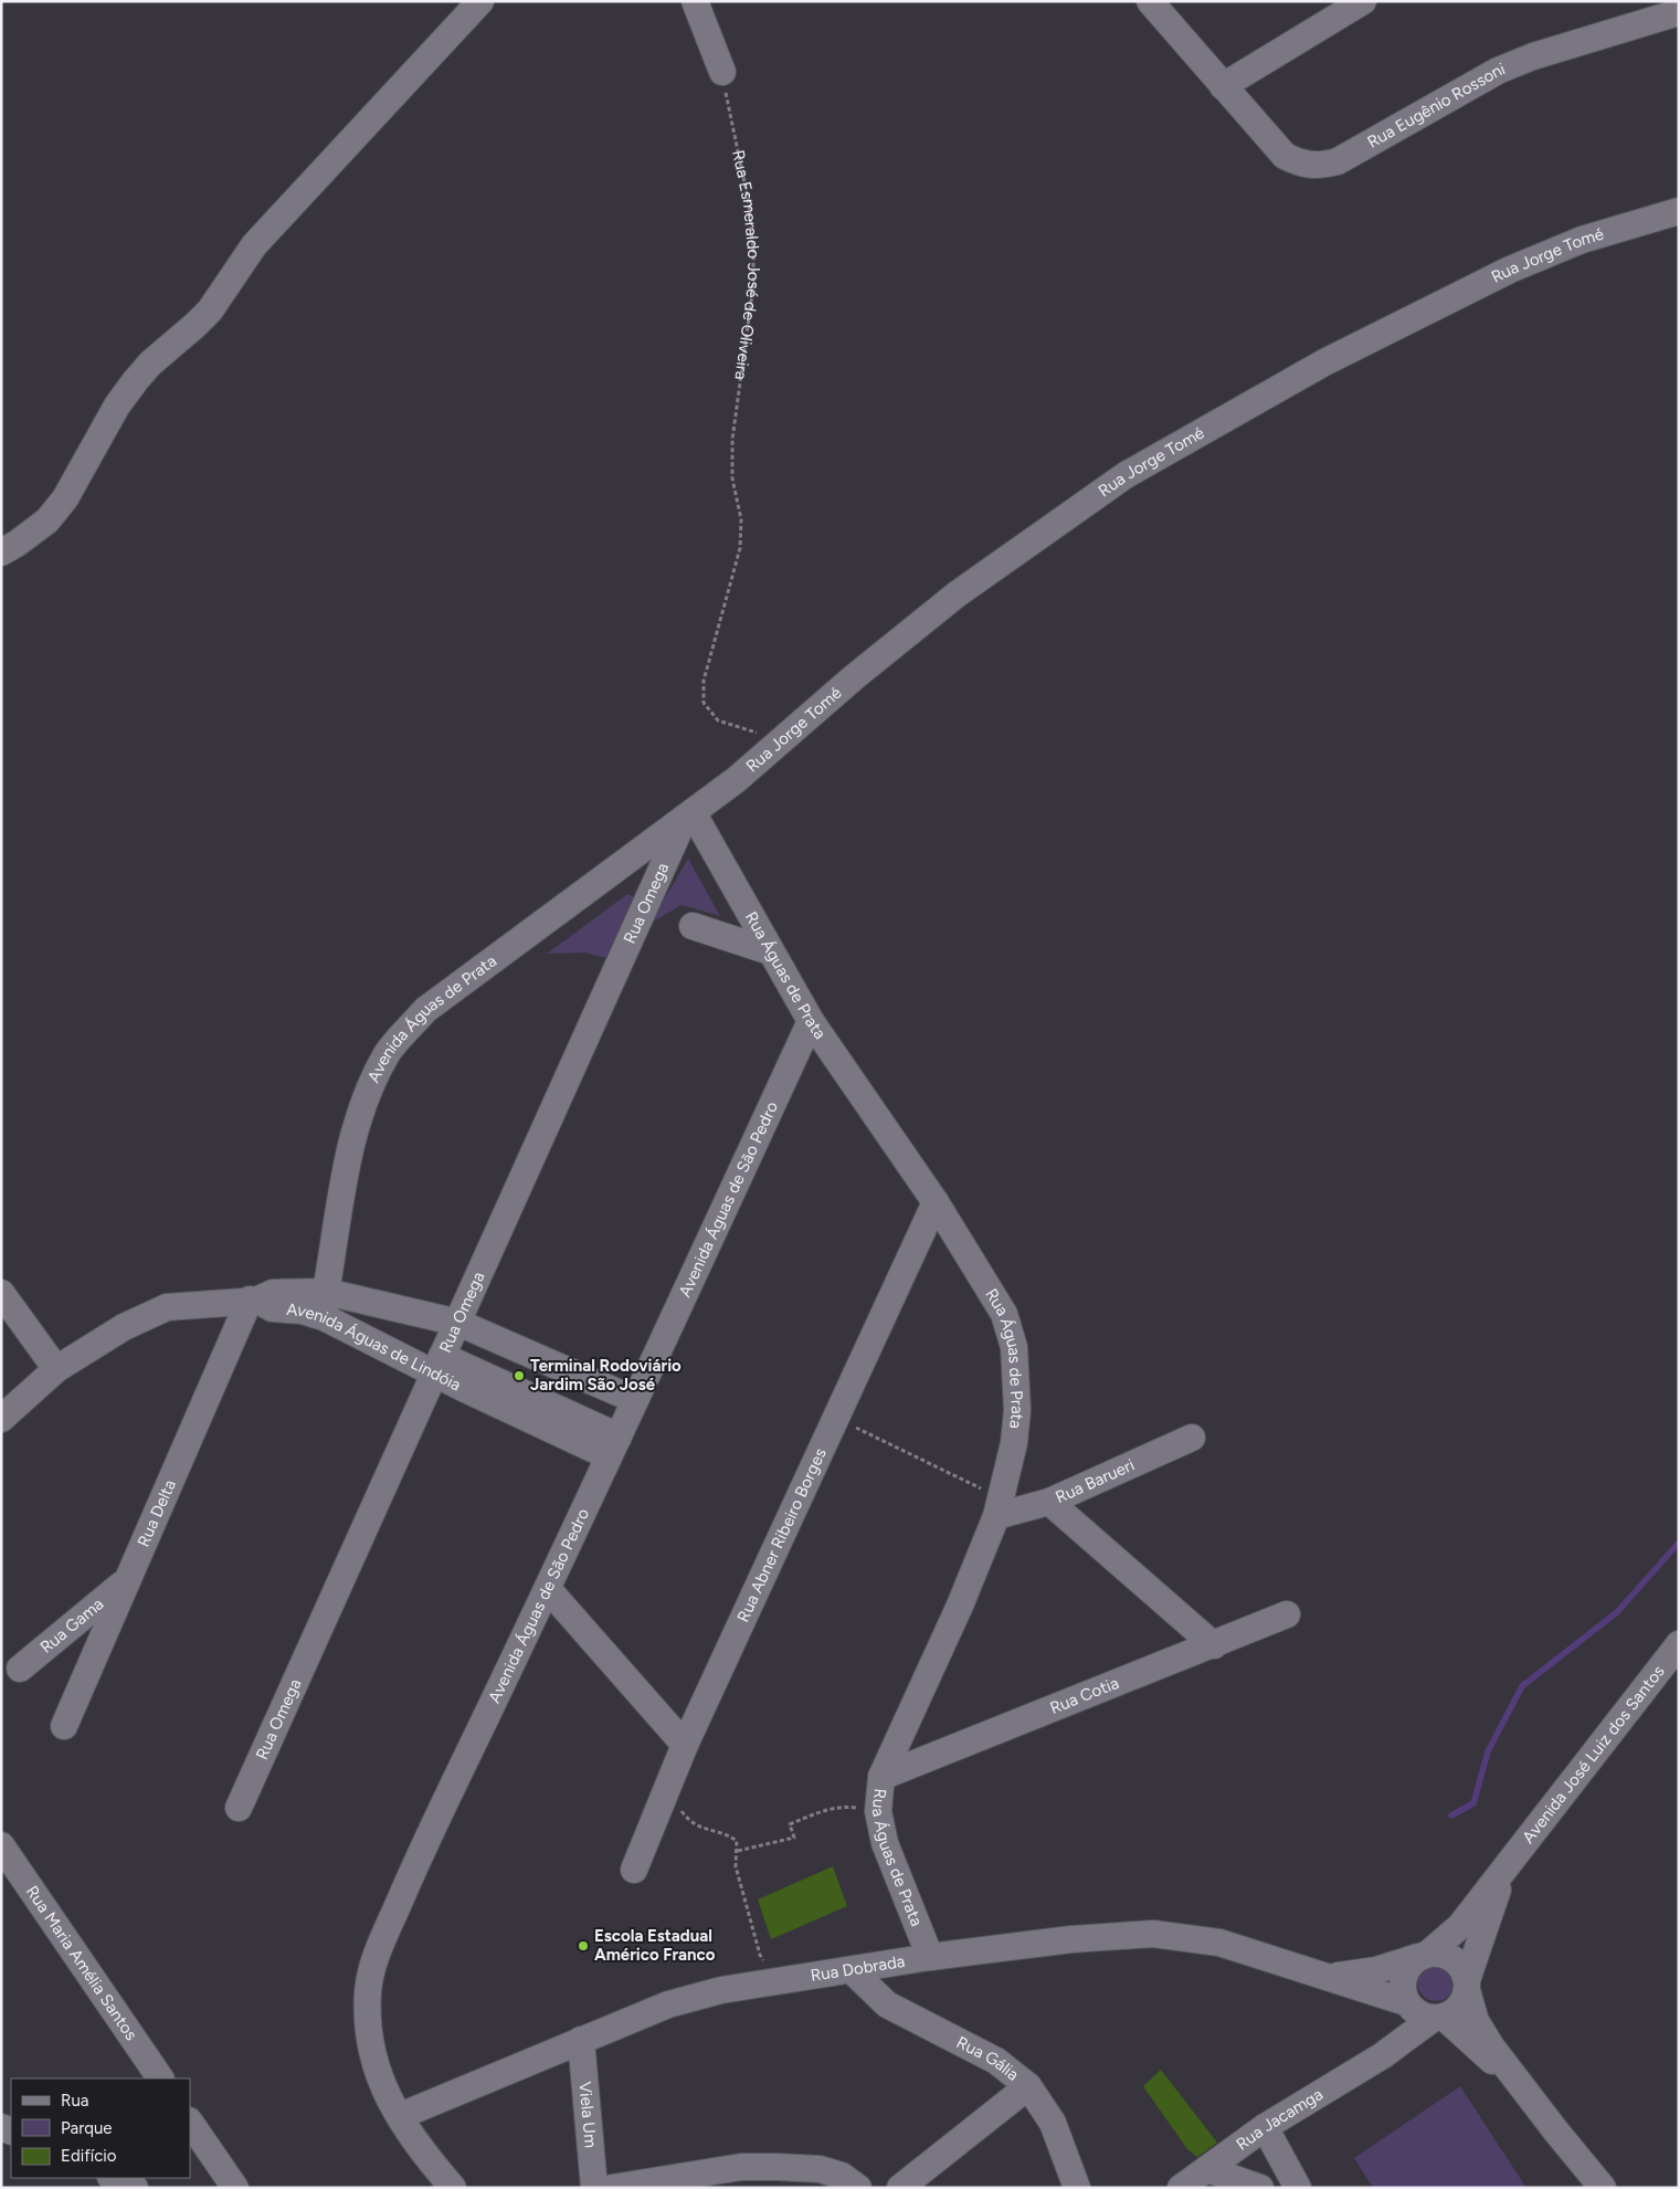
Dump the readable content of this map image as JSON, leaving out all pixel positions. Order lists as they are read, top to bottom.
{
  "streets": {
    "street": [
      "Rua Eugênio Rossoni",
      "Rua Jorge Tomé",
      "Rua Omega",
      "Rua Águas de Prata",
      "Avenida Águas de Prata",
      "Avenida Águas de São Pedro",
      "Avenida Águas de Lindóia",
      "Rua Barueri",
      "Rua Delta",
      "Rua Abner Ribeiro Borges",
      "Rua Gama",
      "Rua Cotia",
      "Avenida José Luiz dos Santos",
      "Rua Maria Amélia Santos",
      "Rua Dobrada",
      "Rua Gália",
      "Viela Um",
      "Rua Jacamga"
    ],
    "path": ["Rua Esmeraldo José de Oliveira"]
  },
  "crossings": [
    ["Rua Jorge Tomé", "Rua Esmeraldo José de Oliveira"],
    ["Rua Jorge Tomé", "Rua Omega"],
    ["Rua Jorge Tomé", "Rua Águas de Prata"],
    ["Rua Jorge Tomé", "Avenida Águas de Prata"],
    ["Rua Omega", "Rua Águas de Prata"],
    ["Rua Omega", "Avenida Águas de Prata"],
    ["Rua Omega", "Avenida Águas de Lindóia"],
    ["Rua Águas de Prata", "Avenida Águas de Prata"],
    ["Rua Águas de Prata", "Avenida Águas de São Pedro"],
    ["Rua Águas de Prata", "Rua Barueri"],
    ["Rua Águas de Prata", "Rua Abner Ribeiro Borges"],
    ["Rua Águas de Prata", "Rua Cotia"],
    ["Rua Águas de Prata", "Rua Dobrada"],
    ["Avenida Águas de Prata", "Avenida Águas de Lindóia"],
    ["Avenida Águas de São Pedro", "Avenida Águas de Lindóia"],
    ["Avenida Águas de São Pedro", "Rua Dobrada"],
    ["Avenida Águas de Lindóia", "Rua Delta"],
    ["Rua Delta", "Rua Gama"],
    ["Avenida José Luiz dos Santos", "Rua Dobrada"],
    ["Avenida José Luiz dos Santos", "Rua Jacamga"],
    ["Rua Dobrada", "Rua Gália"],
    ["Rua Dobrada", "Viela Um"],
    ["Rua Dobrada", "Rua Jacamga"]
  ],
  "places": ["Terminal Rodoviário Jardim São José", "Escola Estadual Américo Franco"],
  "legend": ["Rua", "Parque", "Edifício"]
}
